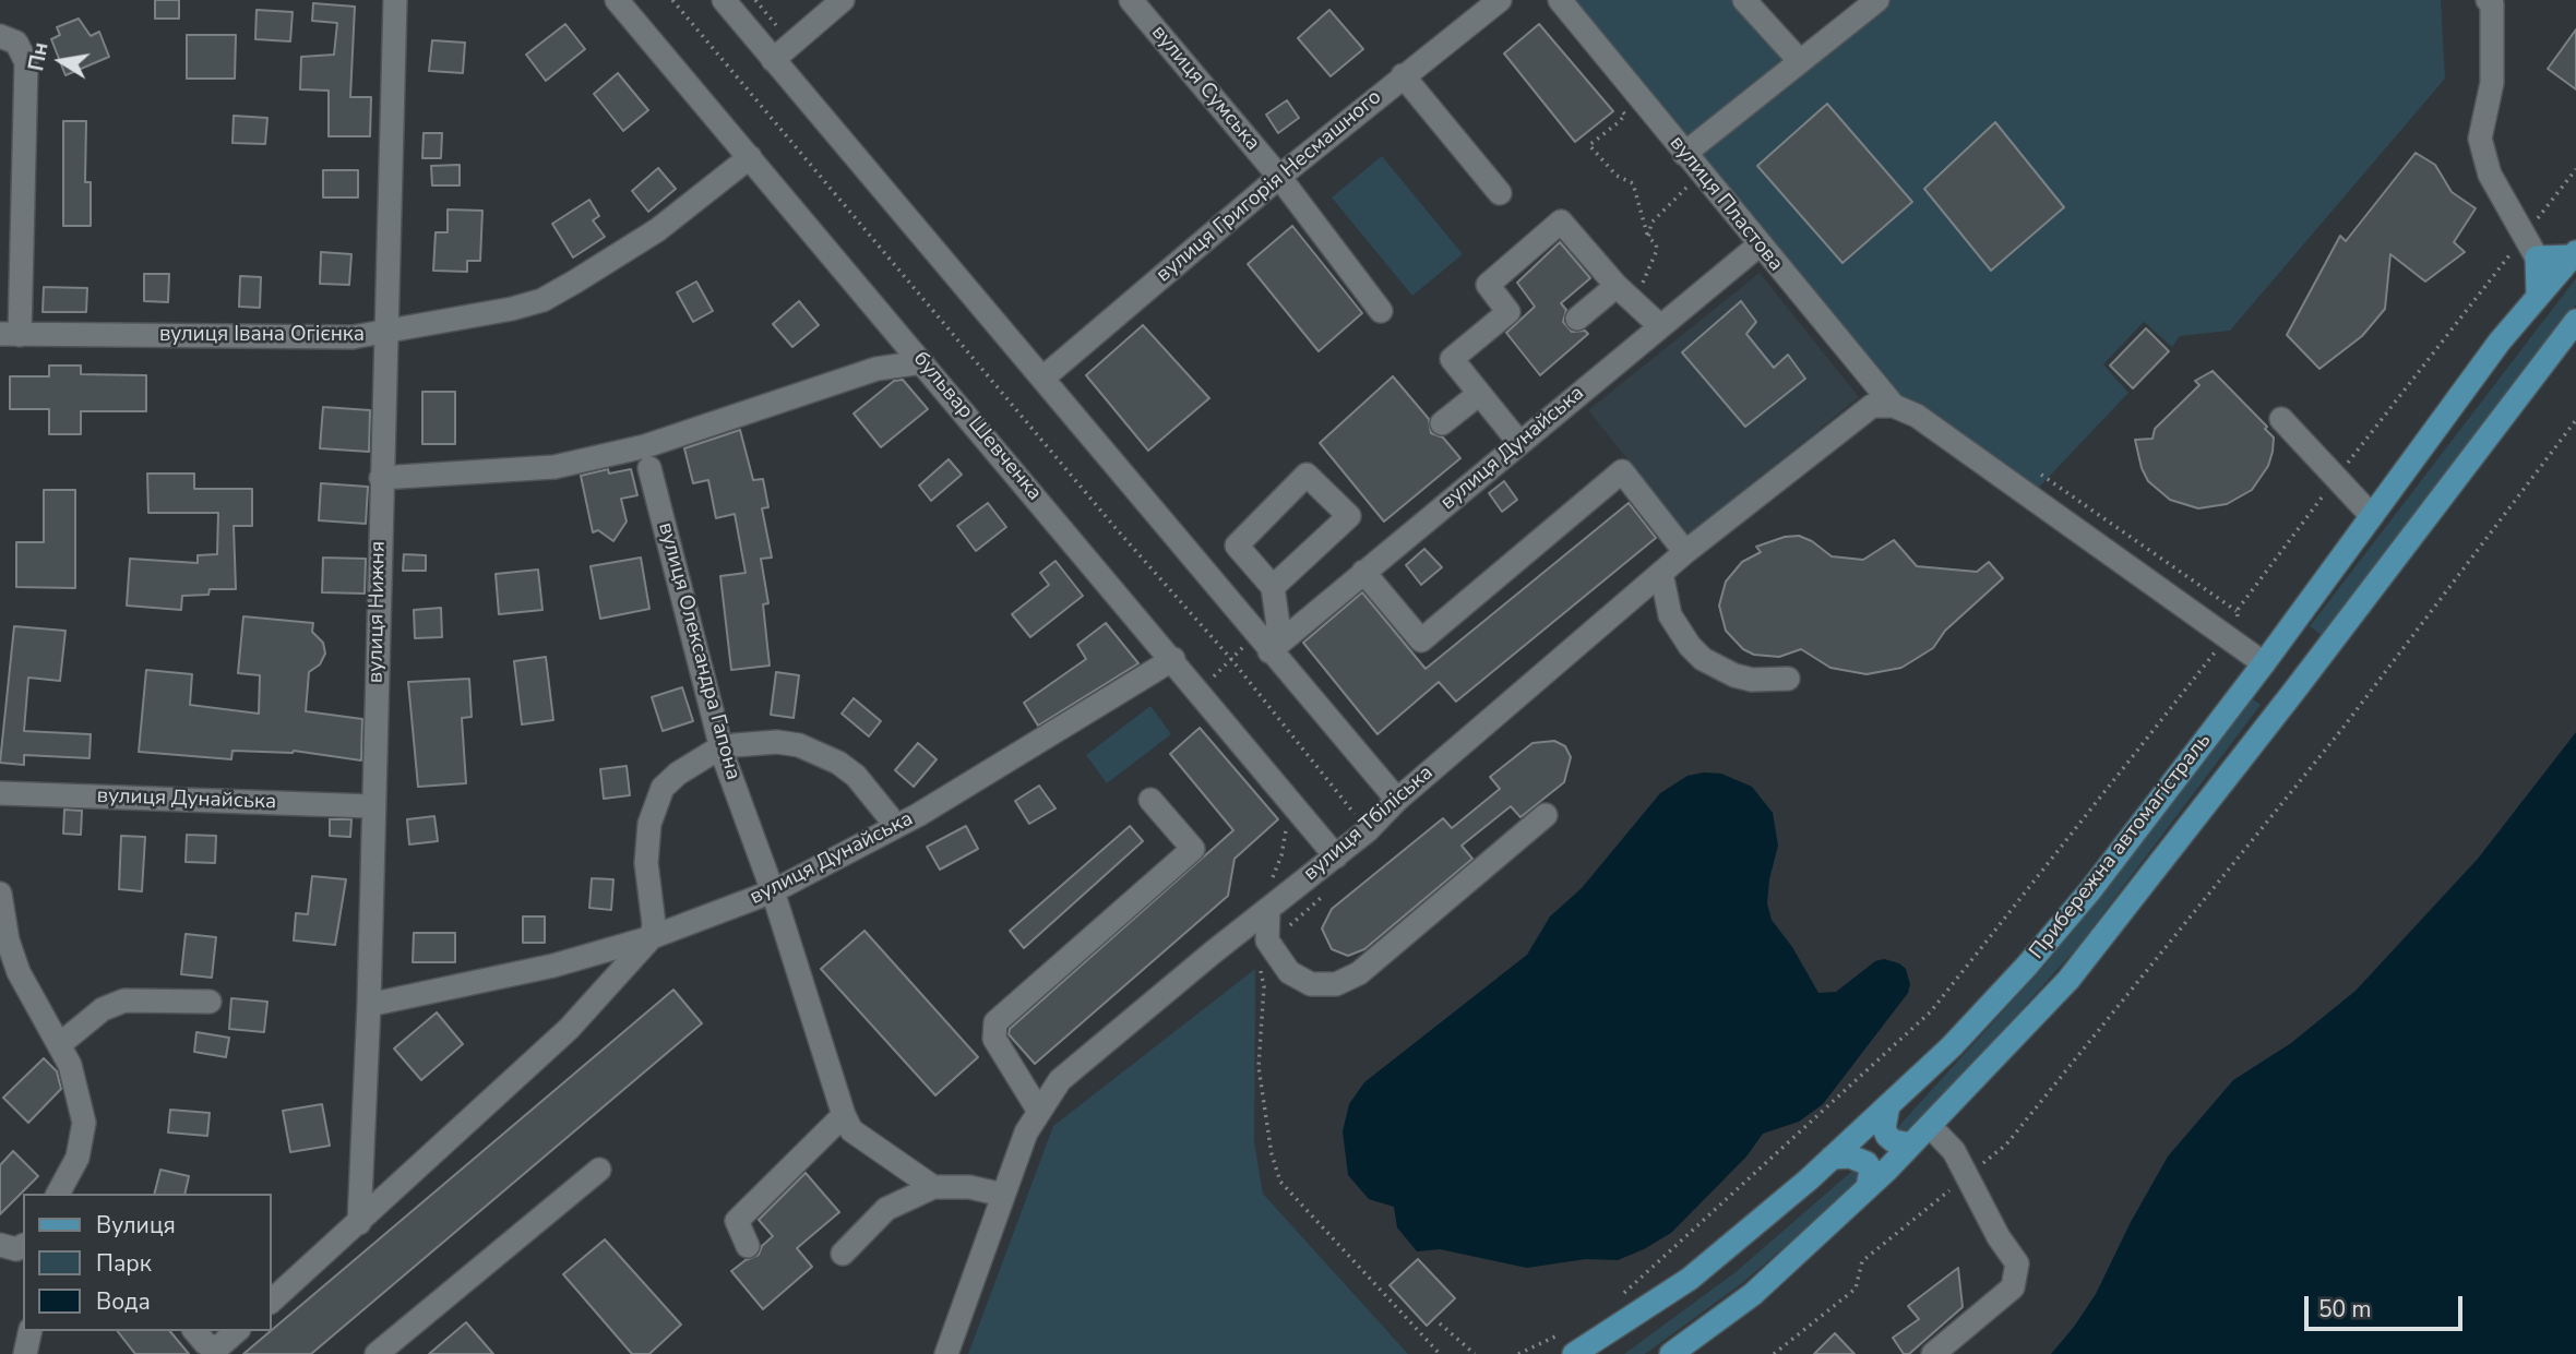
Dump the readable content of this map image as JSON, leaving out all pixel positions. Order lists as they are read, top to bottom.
{
  "streets": {
    "main road": ["Прибережна автомагістраль"],
    "street": [
      "вулиця Сумська",
      "вулиця Григорія Несмашного",
      "вулиця Пластова",
      "вулиця Івана Огієнка",
      "бульвар Шевченка",
      "вулиця Дунайська",
      "вулиця Нижня",
      "вулиця Олександра Гапона",
      "вулиця Тбіліська"
    ]
  },
  "crossings": [
    ["вулиця Сумська", "вулиця Григорія Несмашного"],
    ["вулиця Пластова", "вулиця Дунайська"],
    ["вулиця Пластова", "вулиця Тбіліська"],
    ["вулиця Пластова", "Прибережна автомагістраль"],
    ["вулиця Івана Огієнка", "бульвар Шевченка"],
    ["вулиця Івана Огієнка", "вулиця Нижня"],
    ["бульвар Шевченка", "вулиця Дунайська"],
    ["бульвар Шевченка", "вулиця Тбіліська"],
    ["вулиця Дунайська", "вулиця Нижня"],
    ["вулиця Дунайська", "вулиця Олександра Гапона"]
  ],
  "legend": ["Вулиця", "Парк", "Вода"],
  "scale_bar": "50 m",
  "north": "left"
}
